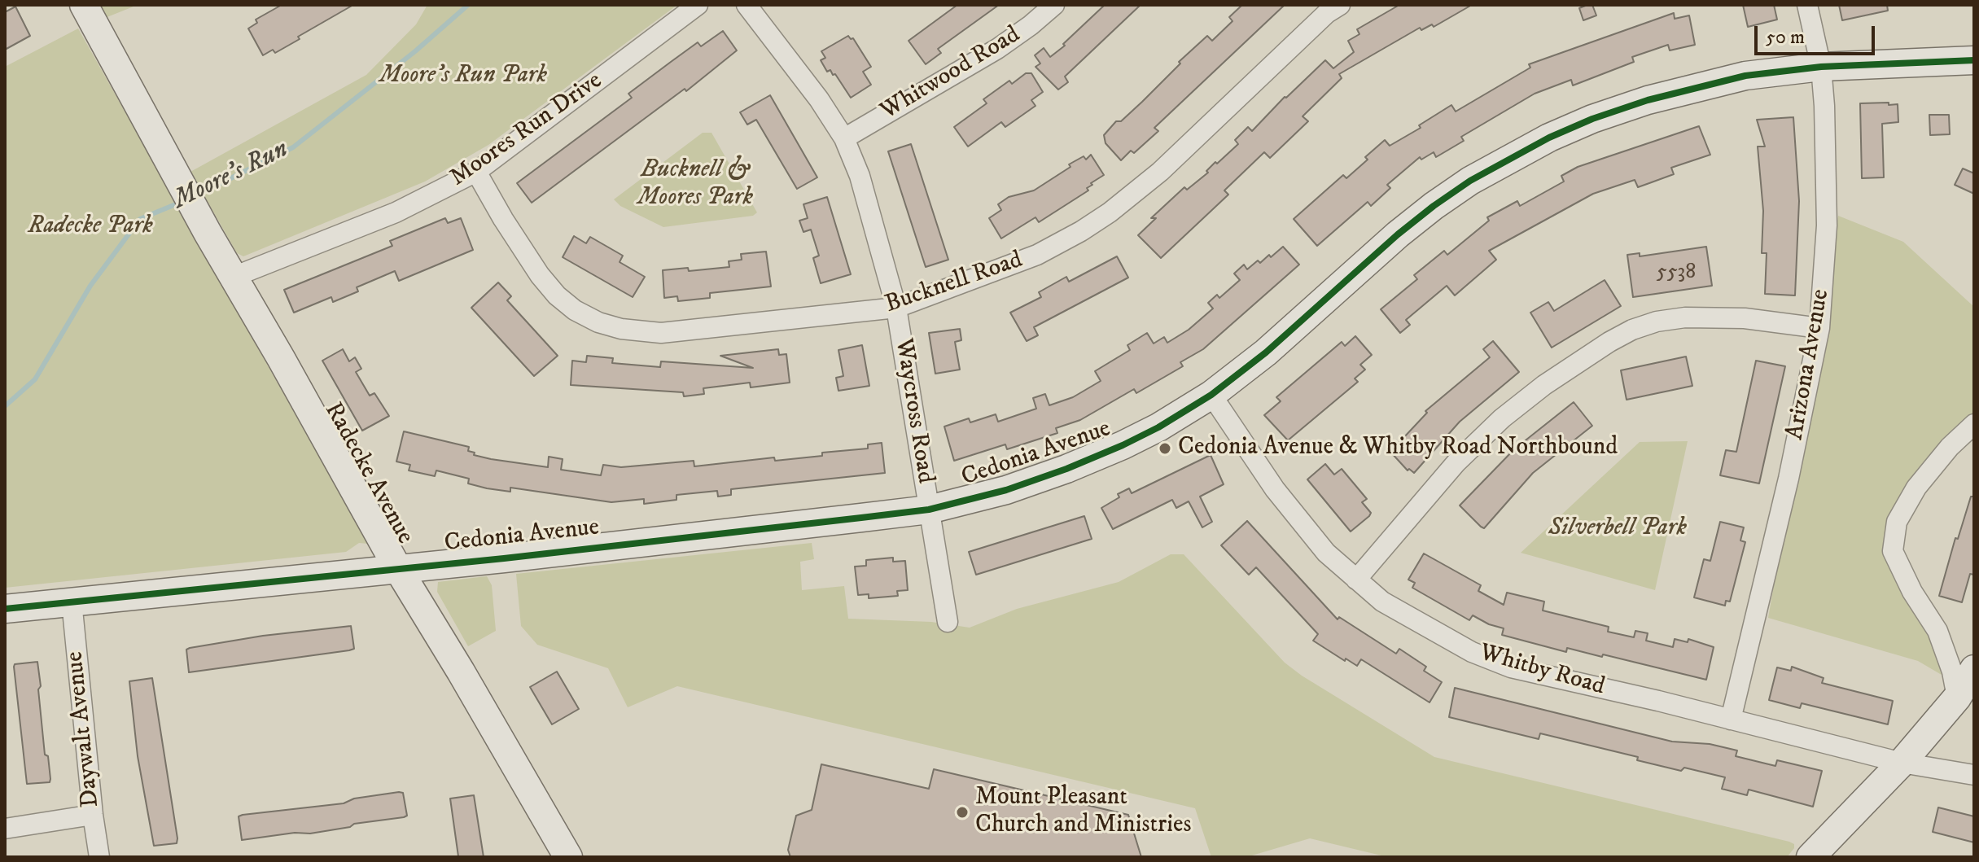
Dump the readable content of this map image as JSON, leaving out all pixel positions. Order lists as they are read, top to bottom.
{
  "streets": {
    "street": [
      "Whitwood Road",
      "Moores Run Drive",
      "Bucknell Road",
      "Arizona Avenue",
      "Waycross Road",
      "Cedonia Avenue",
      "Radecke Avenue",
      "Whitby Road",
      "Daywalt Avenue"
    ]
  },
  "crossings": [
    ["Whitwood Road", "Waycross Road"],
    ["Moores Run Drive", "Bucknell Road"],
    ["Moores Run Drive", "Radecke Avenue"],
    ["Bucknell Road", "Waycross Road"],
    ["Arizona Avenue", "Cedonia Avenue"],
    ["Arizona Avenue", "Whitby Road"],
    ["Waycross Road", "Cedonia Avenue"],
    ["Cedonia Avenue", "Radecke Avenue"],
    ["Cedonia Avenue", "Whitby Road"],
    ["Cedonia Avenue", "Daywalt Avenue"]
  ],
  "water": ["Moore's Run"],
  "parks": [
    "Moore's Run Park",
    "Bucknell & Moores Park",
    "Radecke Park",
    "Silverbell Park"
  ],
  "places": ["Cedonia Avenue & Whitby Road Northbound", "Mount Pleasant Church and Ministries"],
  "house_numbers": ["5538"],
  "scale_bar": "50 m"
}
